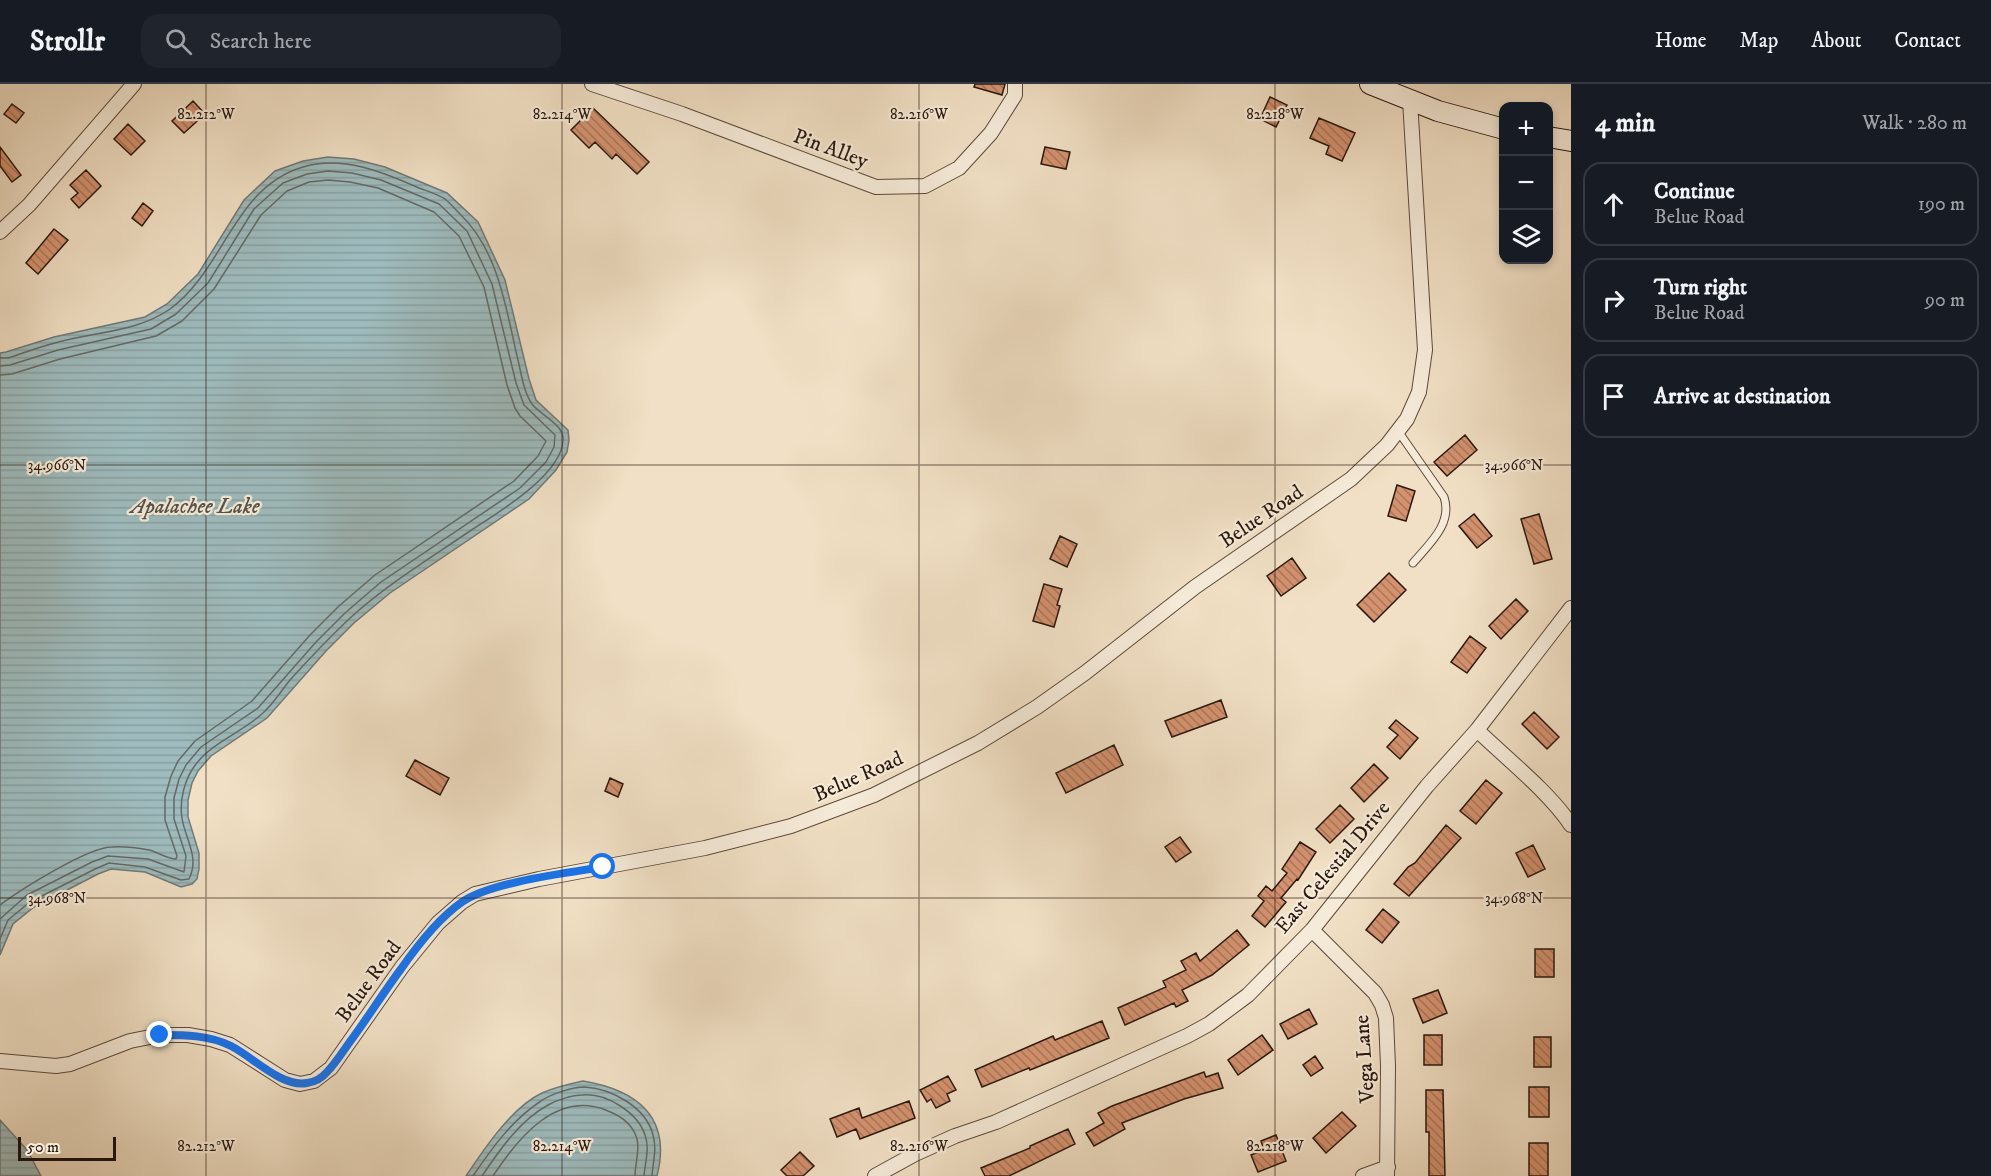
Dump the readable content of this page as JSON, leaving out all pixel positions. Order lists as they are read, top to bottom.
{
  "streets": {
    "street": [
      "Pin Alley",
      "Belue Road",
      "East Celestial Drive",
      "Vega Lane"
    ]
  },
  "crossings": [
    ["East Celestial Drive", "Vega Lane"]
  ],
  "water": ["Apalachee Lake"],
  "scale_bar": "50 m",
  "page": {
    "header": "Strollr",
    "search": "Search here",
    "nav": [
      "Home",
      "Map",
      "About",
      "Contact"
    ],
    "heading": ["4 min", "Walk · 280 m"],
    "map_buttons": ["+", "−"],
    "list": [
      ["Continue", "Belue Road", "190 m"],
      ["Turn right", "Belue Road", "90 m"],
      "Arrive at destination"
    ],
    "scale": "50 m"
  },
  "coordinates": [
    "82.212°W",
    "82.214°W",
    "82.216°W",
    "82.218°W",
    "34.966°N",
    "34.968°N"
  ]
}
